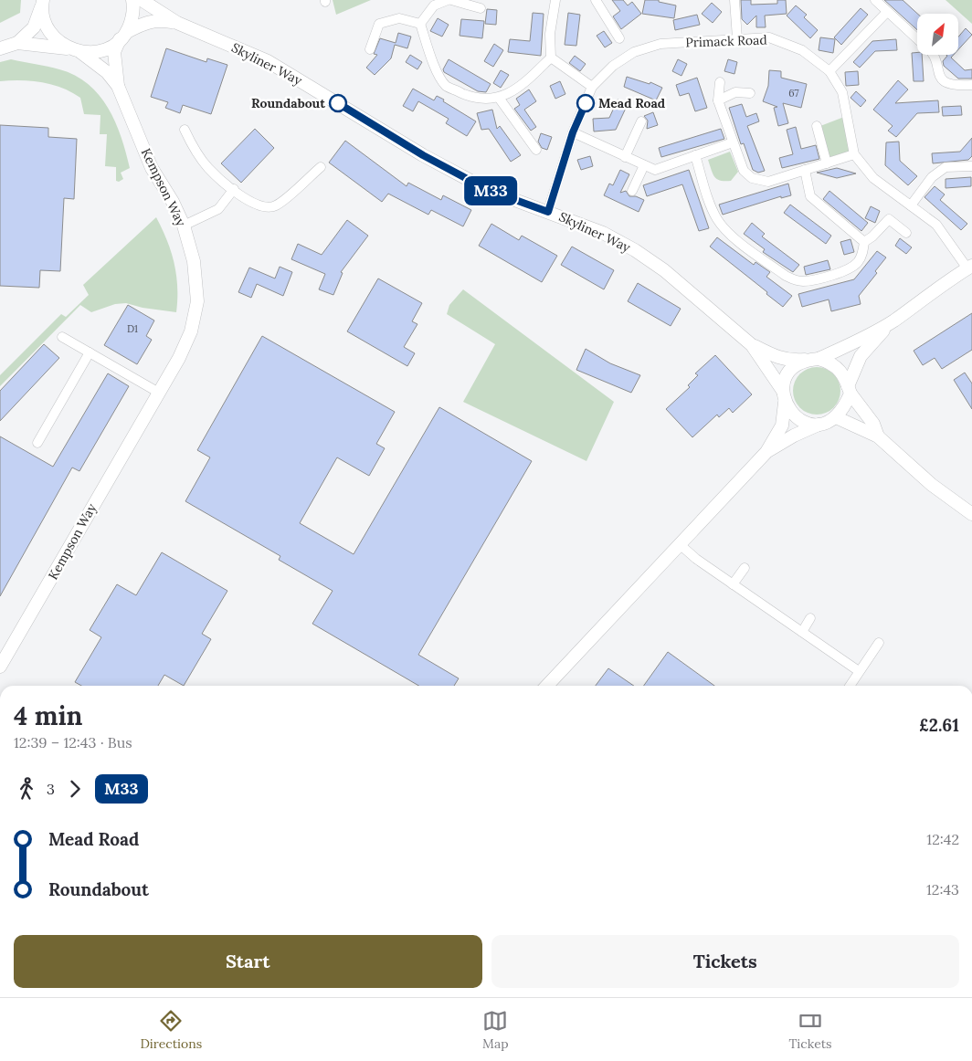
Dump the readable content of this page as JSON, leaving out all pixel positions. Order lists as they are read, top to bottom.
{
  "streets": {
    "street": ["Primack Road", "Skyliner Way", "Kempson Way"]
  },
  "crossings": [
    ["Primack Road", "Skyliner Way"],
    ["Skyliner Way", "Kempson Way"]
  ],
  "places": ["Roundabout", "Mead Road"],
  "lines": ["bus line M33"],
  "house_numbers": ["67", "D1"],
  "north": "top right",
  "page": {
    "on_map": "M33",
    "heading": ["4 min", "12:39 – 12:43 · Bus", "£2.61"],
    "legs": ["3", "M33"],
    "list": [
      {
        "name": "Mead Road",
        "value": "12:42"
      },
      {
        "name": "Roundabout",
        "value": "12:43"
      }
    ],
    "buttons": ["Start", "Tickets"],
    "tabs": ["Directions", "Map", "Tickets"]
  }
}
